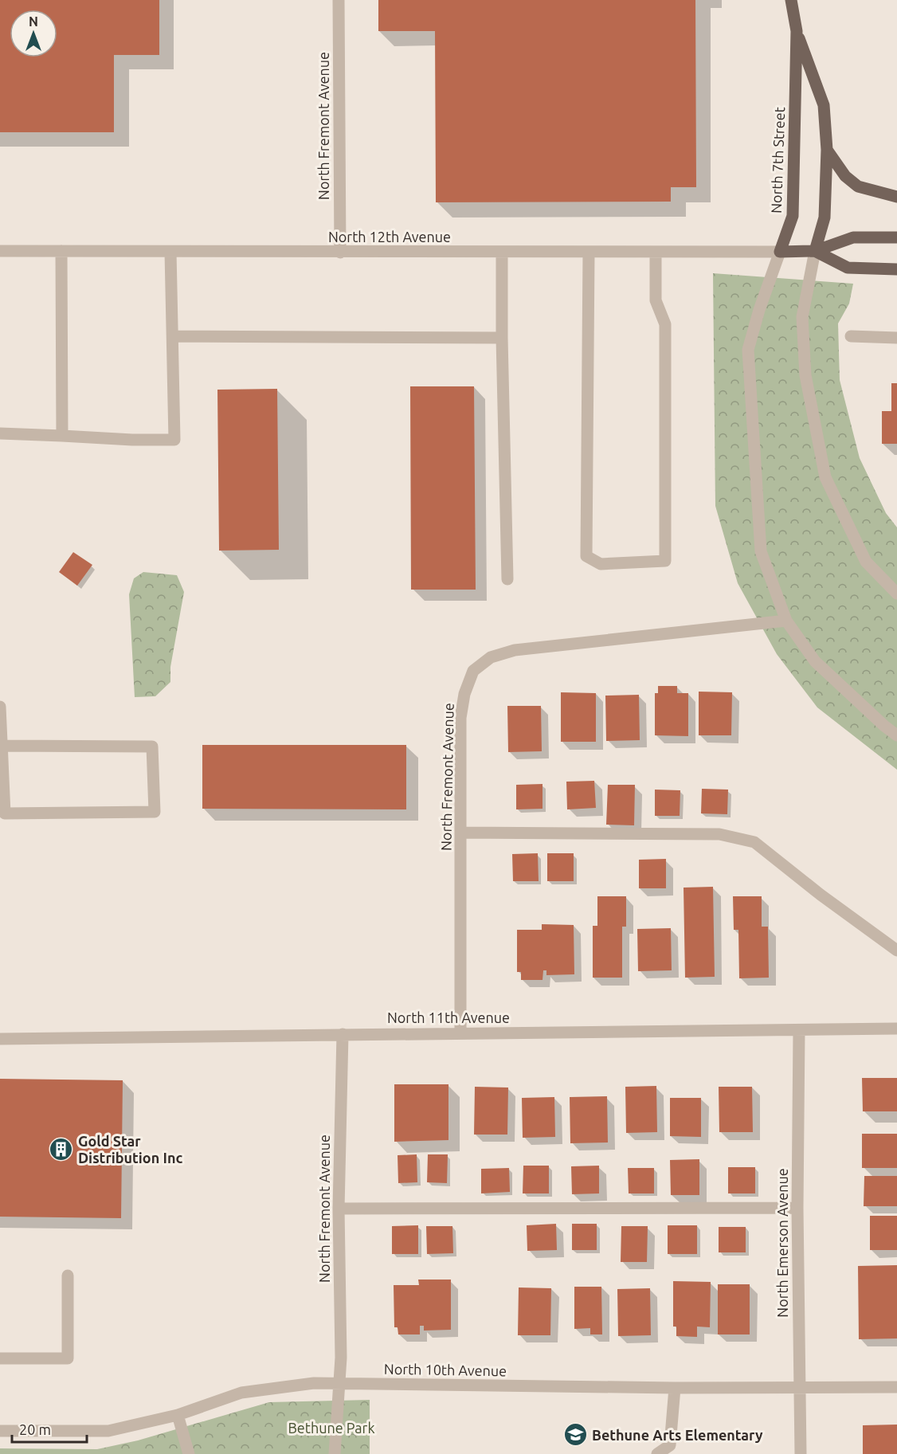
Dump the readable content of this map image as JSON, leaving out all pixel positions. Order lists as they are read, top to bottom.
{
  "streets": {
    "main road": ["North 7th Street"],
    "street": [
      "North Fremont Avenue",
      "North 12th Avenue",
      "North 11th Avenue",
      "North Emerson Avenue",
      "North 10th Avenue"
    ]
  },
  "crossings": [
    ["North Fremont Avenue", "North 12th Avenue"],
    ["North Fremont Avenue", "North 11th Avenue"],
    ["North Fremont Avenue", "North 10th Avenue"],
    ["North 7th Street", "North 12th Avenue"],
    ["North 11th Avenue", "North Emerson Avenue"],
    ["North Emerson Avenue", "North 10th Avenue"]
  ],
  "parks": ["Bethune Park"],
  "places": {
    "building": ["Gold Star Distribution Inc"],
    "school or university": ["Bethune Arts Elementary"]
  },
  "scale_bar": "20 m",
  "north": "top"
}
